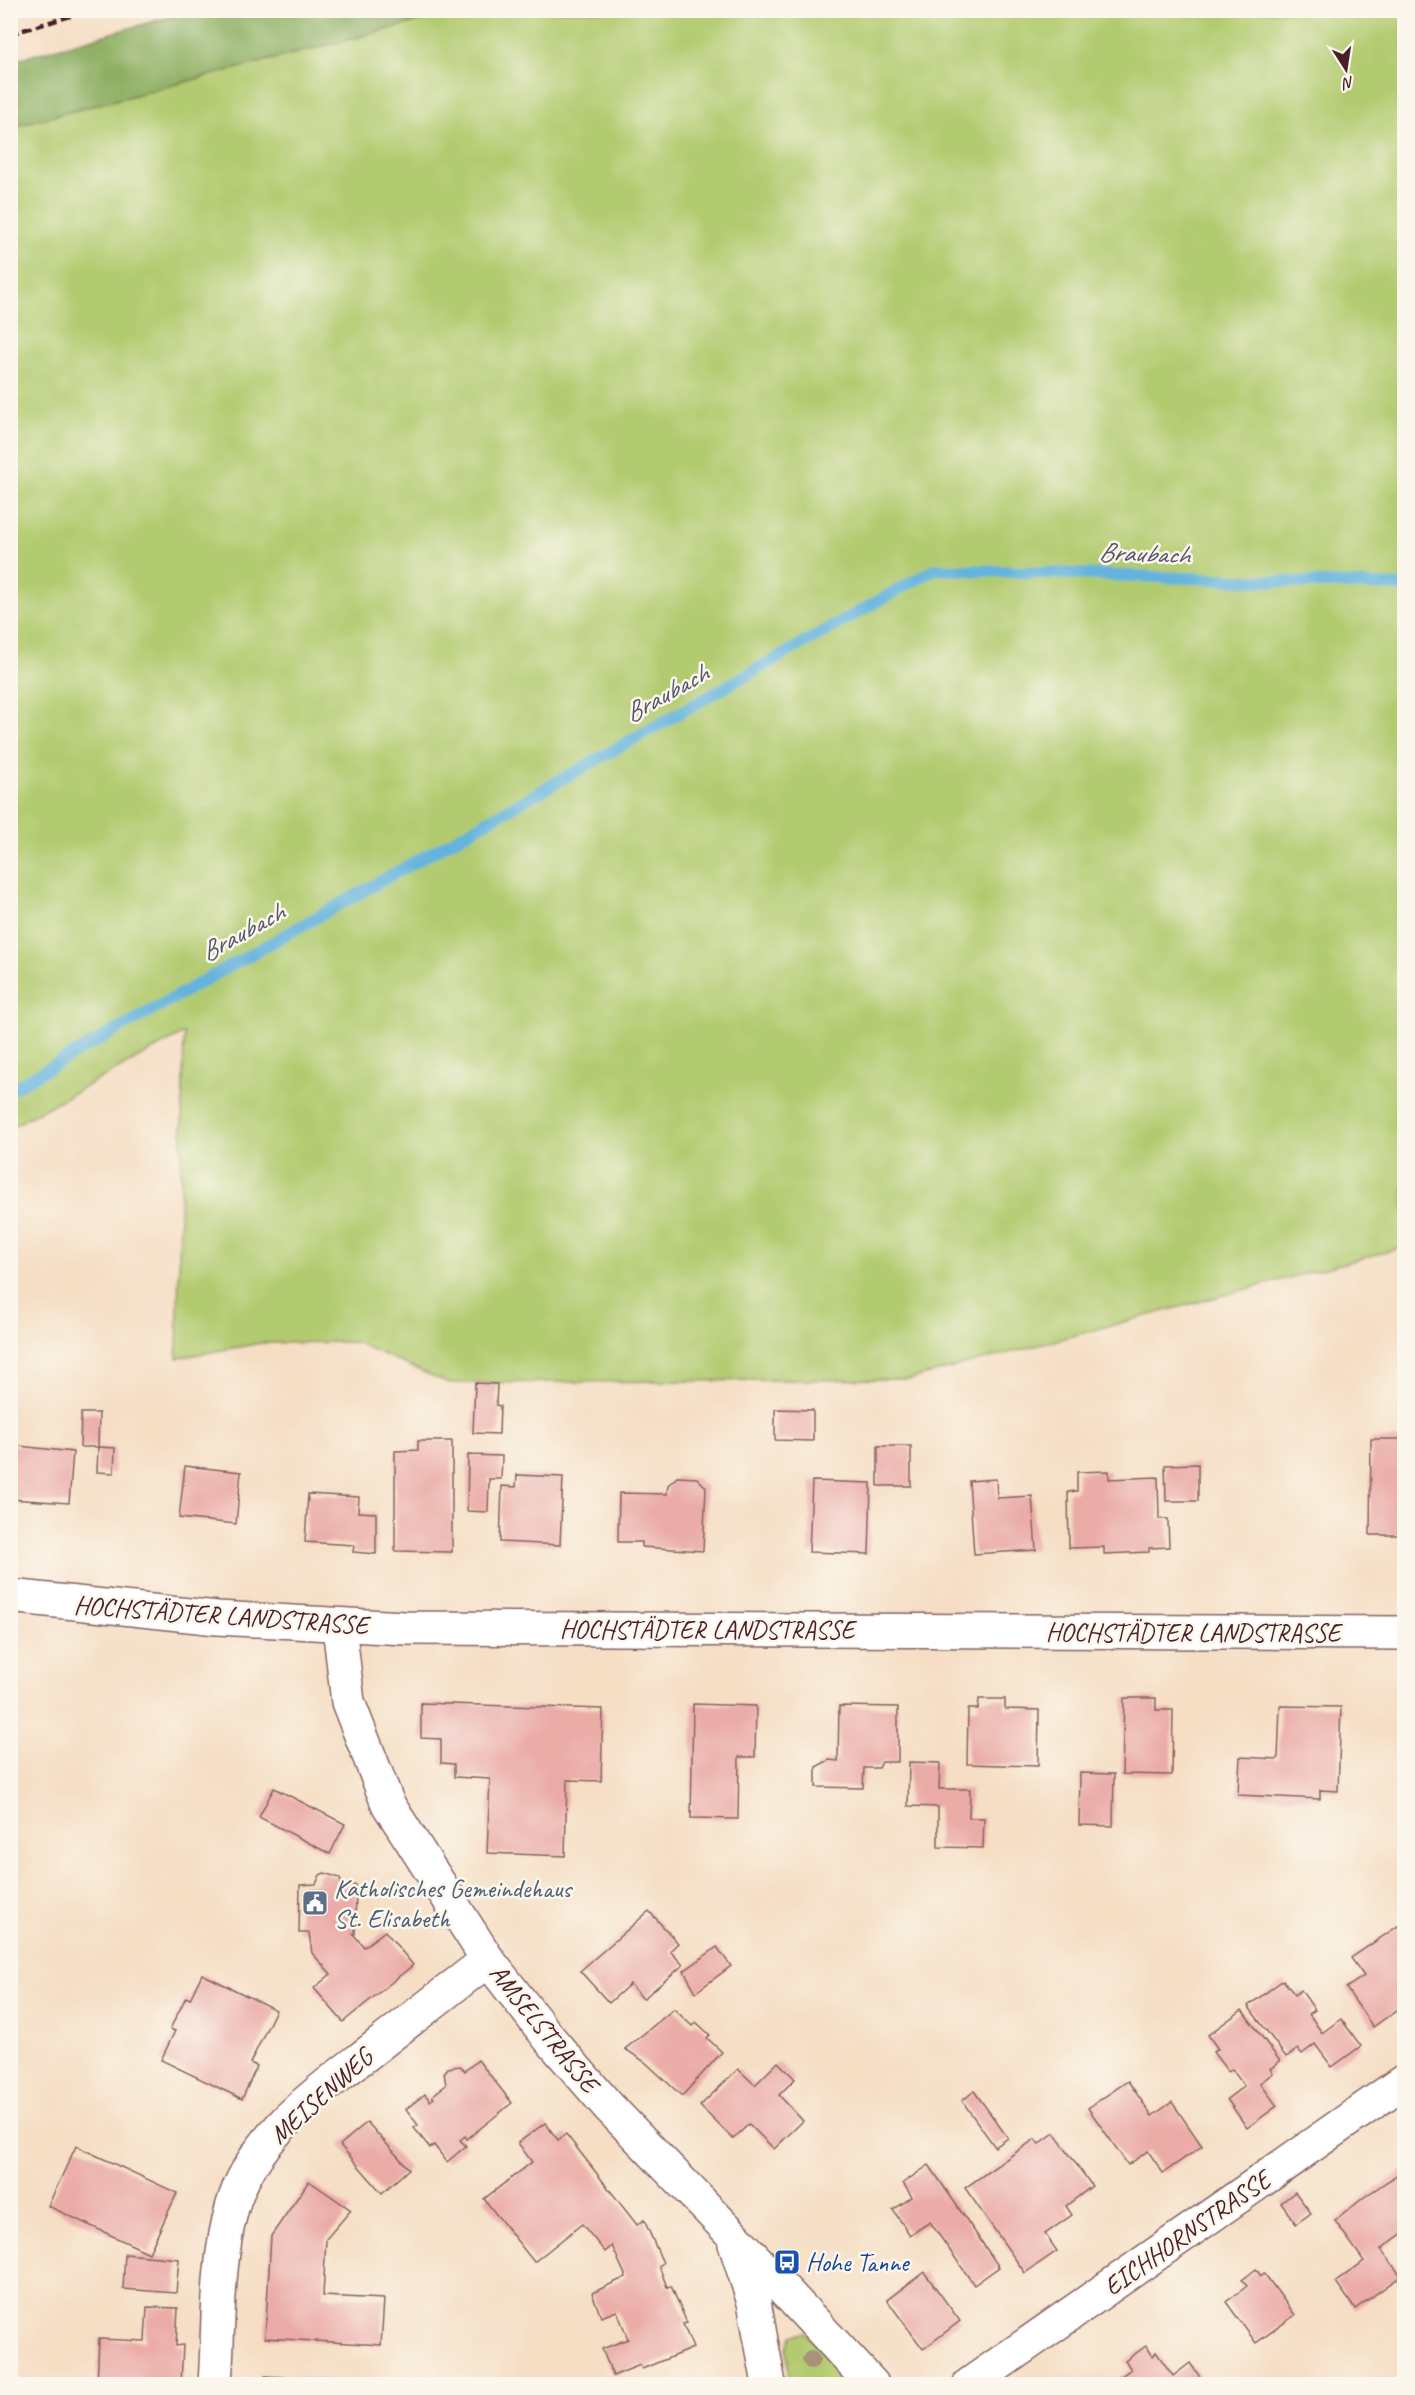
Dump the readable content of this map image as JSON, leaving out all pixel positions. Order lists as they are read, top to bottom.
{
  "streets": {
    "street": [
      "HOCHSTÄDTER LANDSTRASSE",
      "AMSELSTRASSE",
      "MEISENWEG",
      "EICHHORNSTRASSE"
    ]
  },
  "crossings": [
    ["HOCHSTÄDTER LANDSTRASSE", "AMSELSTRASSE"],
    ["AMSELSTRASSE", "MEISENWEG"]
  ],
  "water": ["Braubach"],
  "places": {
    "public building": ["Katholisches Gemeindehaus St. Elisabeth"],
    "bus stop": ["Hohe Tanne"]
  },
  "north": "bottom"
}
